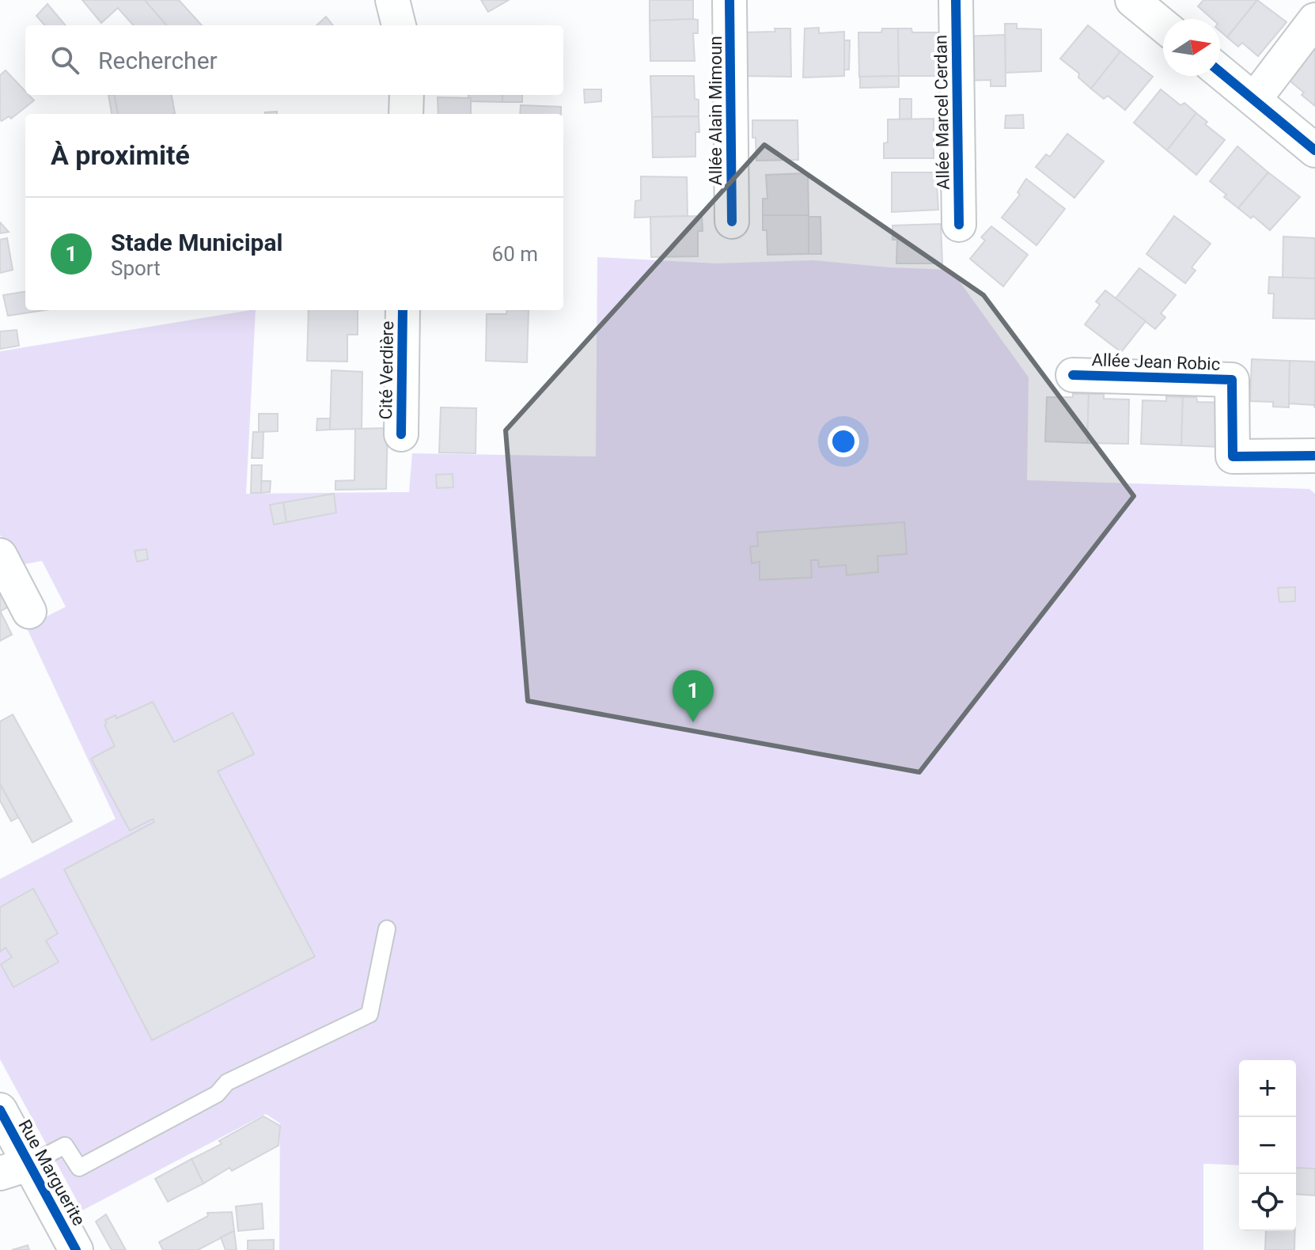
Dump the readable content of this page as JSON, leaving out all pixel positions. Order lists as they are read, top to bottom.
{
  "streets": {
    "street": [
      "Allée Alain Mimoun",
      "Allée Marcel Cerdan",
      "Allée Jean Robic",
      "Cité Verdière",
      "Rue Marguerite"
    ]
  },
  "north": "right",
  "page": {
    "search": "Rechercher",
    "heading": "À proximité",
    "list": [
      {
        "mark": "1",
        "name": "Stade Municipal",
        "note": "Sport",
        "value": "60 m"
      }
    ],
    "pins": "1",
    "map_buttons": ["+", "−"]
  }
}
